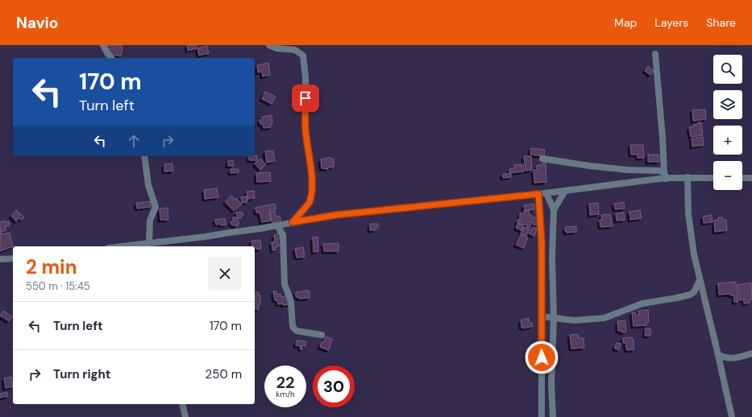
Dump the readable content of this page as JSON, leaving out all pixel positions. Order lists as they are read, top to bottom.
{
  "page": {
    "header": "Navio",
    "nav": ["Map", "Layers", "Share"],
    "map_buttons": ["+", "−"],
    "turn": ["170 m", "Turn left"],
    "heading": ["2 min", "550 m · 15:45"],
    "list": [
      {
        "name": "Turn left",
        "value": "170 m"
      },
      {
        "name": "Turn right",
        "value": "250 m"
      }
    ],
    "speed": "22 km/h",
    "limit": "30"
  }
}
